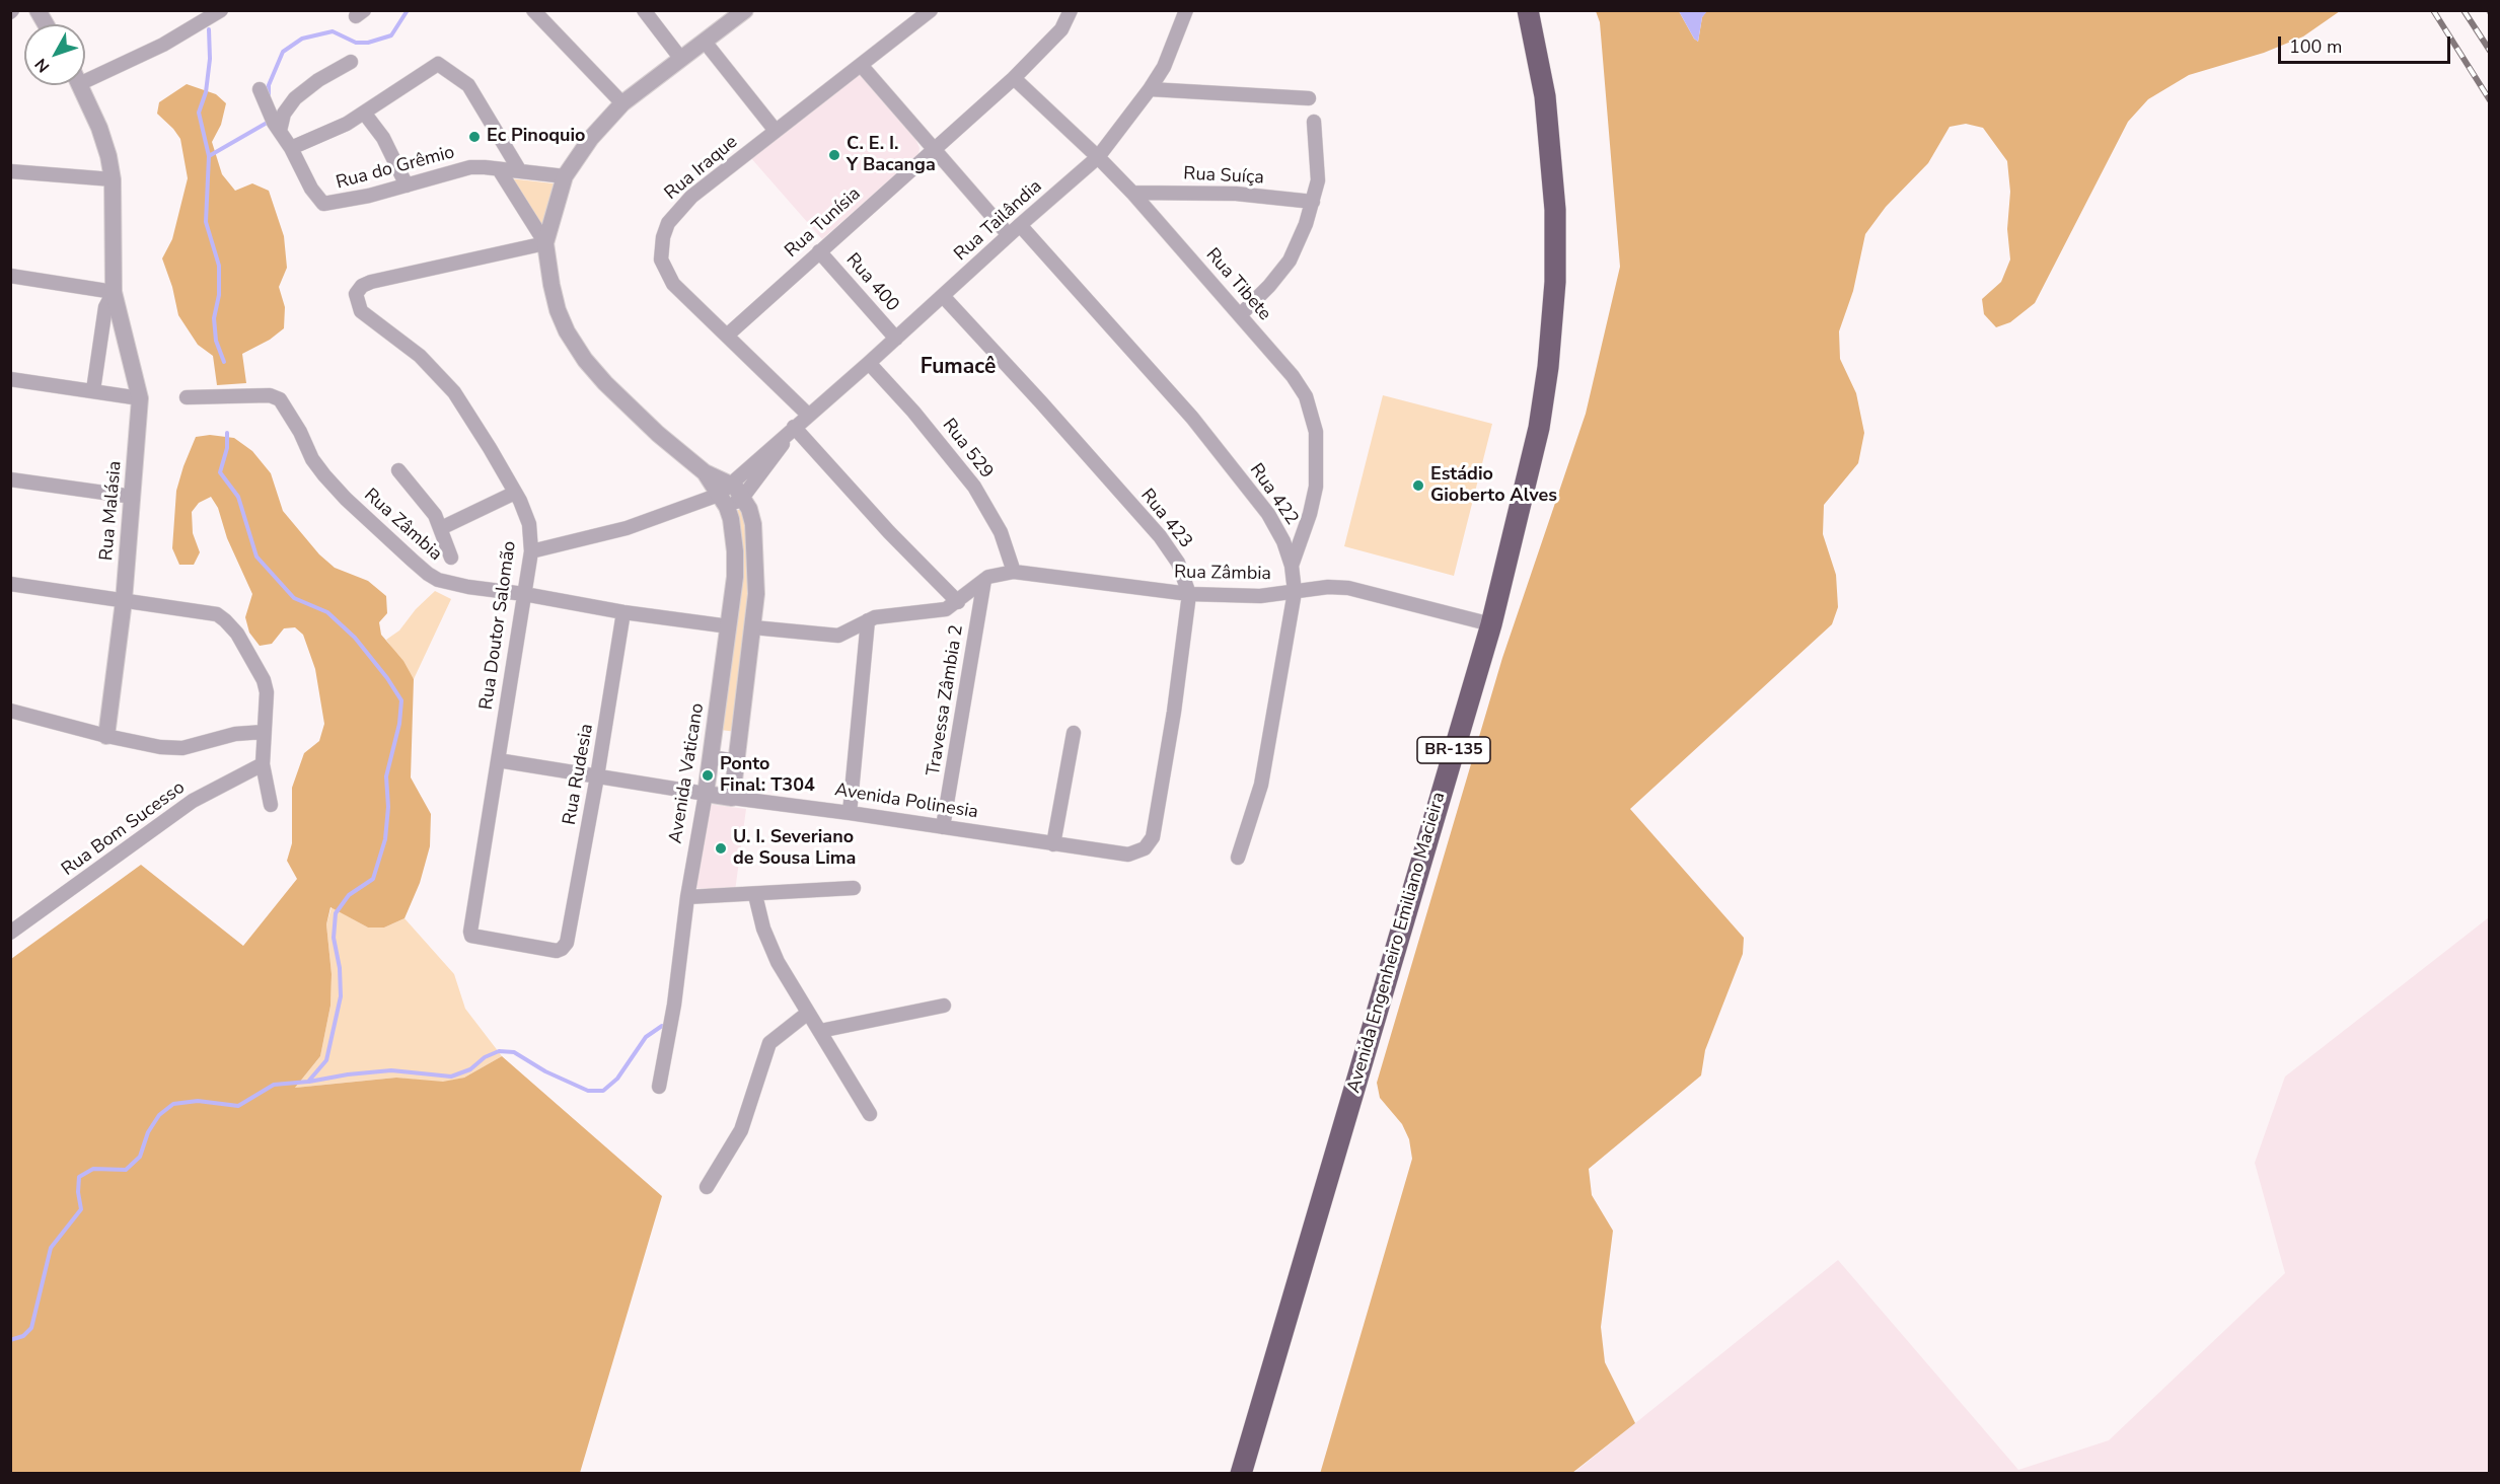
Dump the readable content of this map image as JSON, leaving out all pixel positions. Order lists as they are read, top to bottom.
{
  "streets": {
    "highway": ["BR-135", "Avenida Engenheiro Emiliano Macieira"],
    "street": [
      "Rua do Grêmio",
      "Rua Iraque",
      "Rua Suíça",
      "Rua Tailândia",
      "Rua Tunísia",
      "Rua 400",
      "Rua Tibete",
      "Rua 529",
      "Rua 422",
      "Rua Malásia",
      "Rua 423",
      "Rua Zâmbia",
      "Rua Doutor Salomão",
      "Travessa Zâmbia 2",
      "Avenida Vaticano",
      "Rua Rudesia",
      "Avenida Polinesia",
      "Rua Bom Sucesso"
    ]
  },
  "crossings": [
    ["Rua do Grêmio", "Avenida Vaticano"],
    ["Rua Iraque", "Rua Tailândia"],
    ["Rua Iraque", "Rua Tunísia"],
    ["Rua Suíça", "Rua Tibete"],
    ["Rua Tailândia", "Rua 400"],
    ["Rua Tailândia", "Rua Tibete"],
    ["Rua Tailândia", "Rua 529"],
    ["Rua Tailândia", "Rua 422"],
    ["Rua Tailândia", "Rua 423"],
    ["Rua Tailândia", "Avenida Vaticano"],
    ["Rua Tunísia", "Rua 400"],
    ["Rua Tunísia", "Rua Tibete"],
    ["Rua Tibete", "Rua 422"],
    ["Rua 529", "Rua Zâmbia"],
    ["Rua 422", "Rua Zâmbia"],
    ["Rua 423", "Rua Zâmbia"],
    ["Rua 423", "Avenida Polinesia"],
    ["Rua Zâmbia", "Rua Doutor Salomão"],
    ["Rua Zâmbia", "Travessa Zâmbia 2"],
    ["Rua Zâmbia", "Avenida Vaticano"],
    ["Rua Zâmbia", "Rua Rudesia"],
    ["Rua Zâmbia", "Avenida Engenheiro Emiliano Macieira"],
    ["Rua Doutor Salomão", "Avenida Vaticano"],
    ["Rua Doutor Salomão", "Rua Rudesia"],
    ["Rua Doutor Salomão", "Avenida Polinesia"],
    ["Travessa Zâmbia 2", "Avenida Polinesia"],
    ["Avenida Vaticano", "Avenida Polinesia"],
    ["Rua Rudesia", "Avenida Polinesia"]
  ],
  "districts": ["Fumacê"],
  "places": [
    "Ec Pinoquio",
    "C. E. I. Y Bacanga",
    "Estádio Gioberto Alves",
    "Ponto Final: T304",
    "U. I. Severiano de Sousa Lima"
  ],
  "scale_bar": "100 m",
  "north": "bottom left"
}
